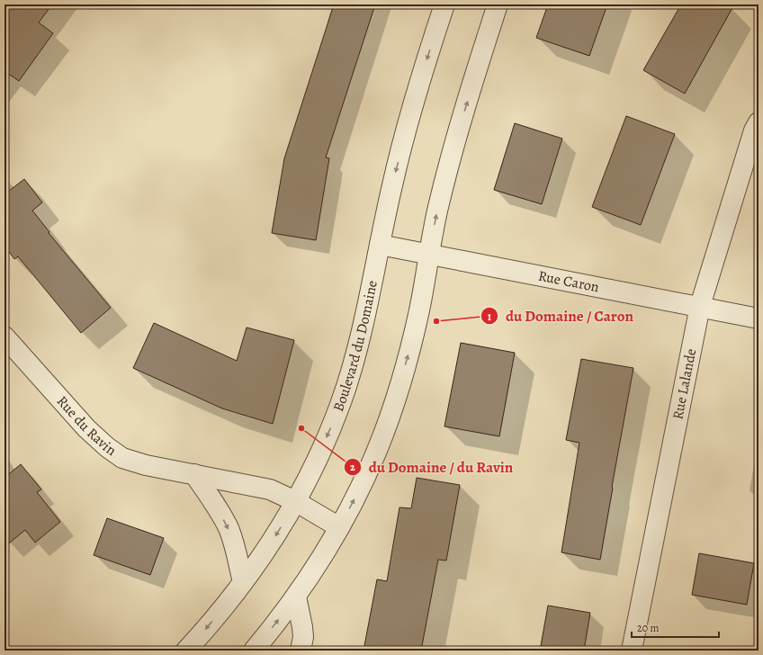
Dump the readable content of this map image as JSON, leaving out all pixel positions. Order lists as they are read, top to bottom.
{
  "streets": {
    "street": [
      "Rue Caron",
      "Boulevard du Domaine",
      "Rue Lalande",
      "Rue du Ravin"
    ]
  },
  "crossings": [
    ["Rue Caron", "Boulevard du Domaine"],
    ["Rue Caron", "Rue Lalande"],
    ["Boulevard du Domaine", "Rue du Ravin"]
  ],
  "places": ["du Domaine / Caron", "du Domaine / du Ravin"],
  "scale_bar": "20 m"
}
